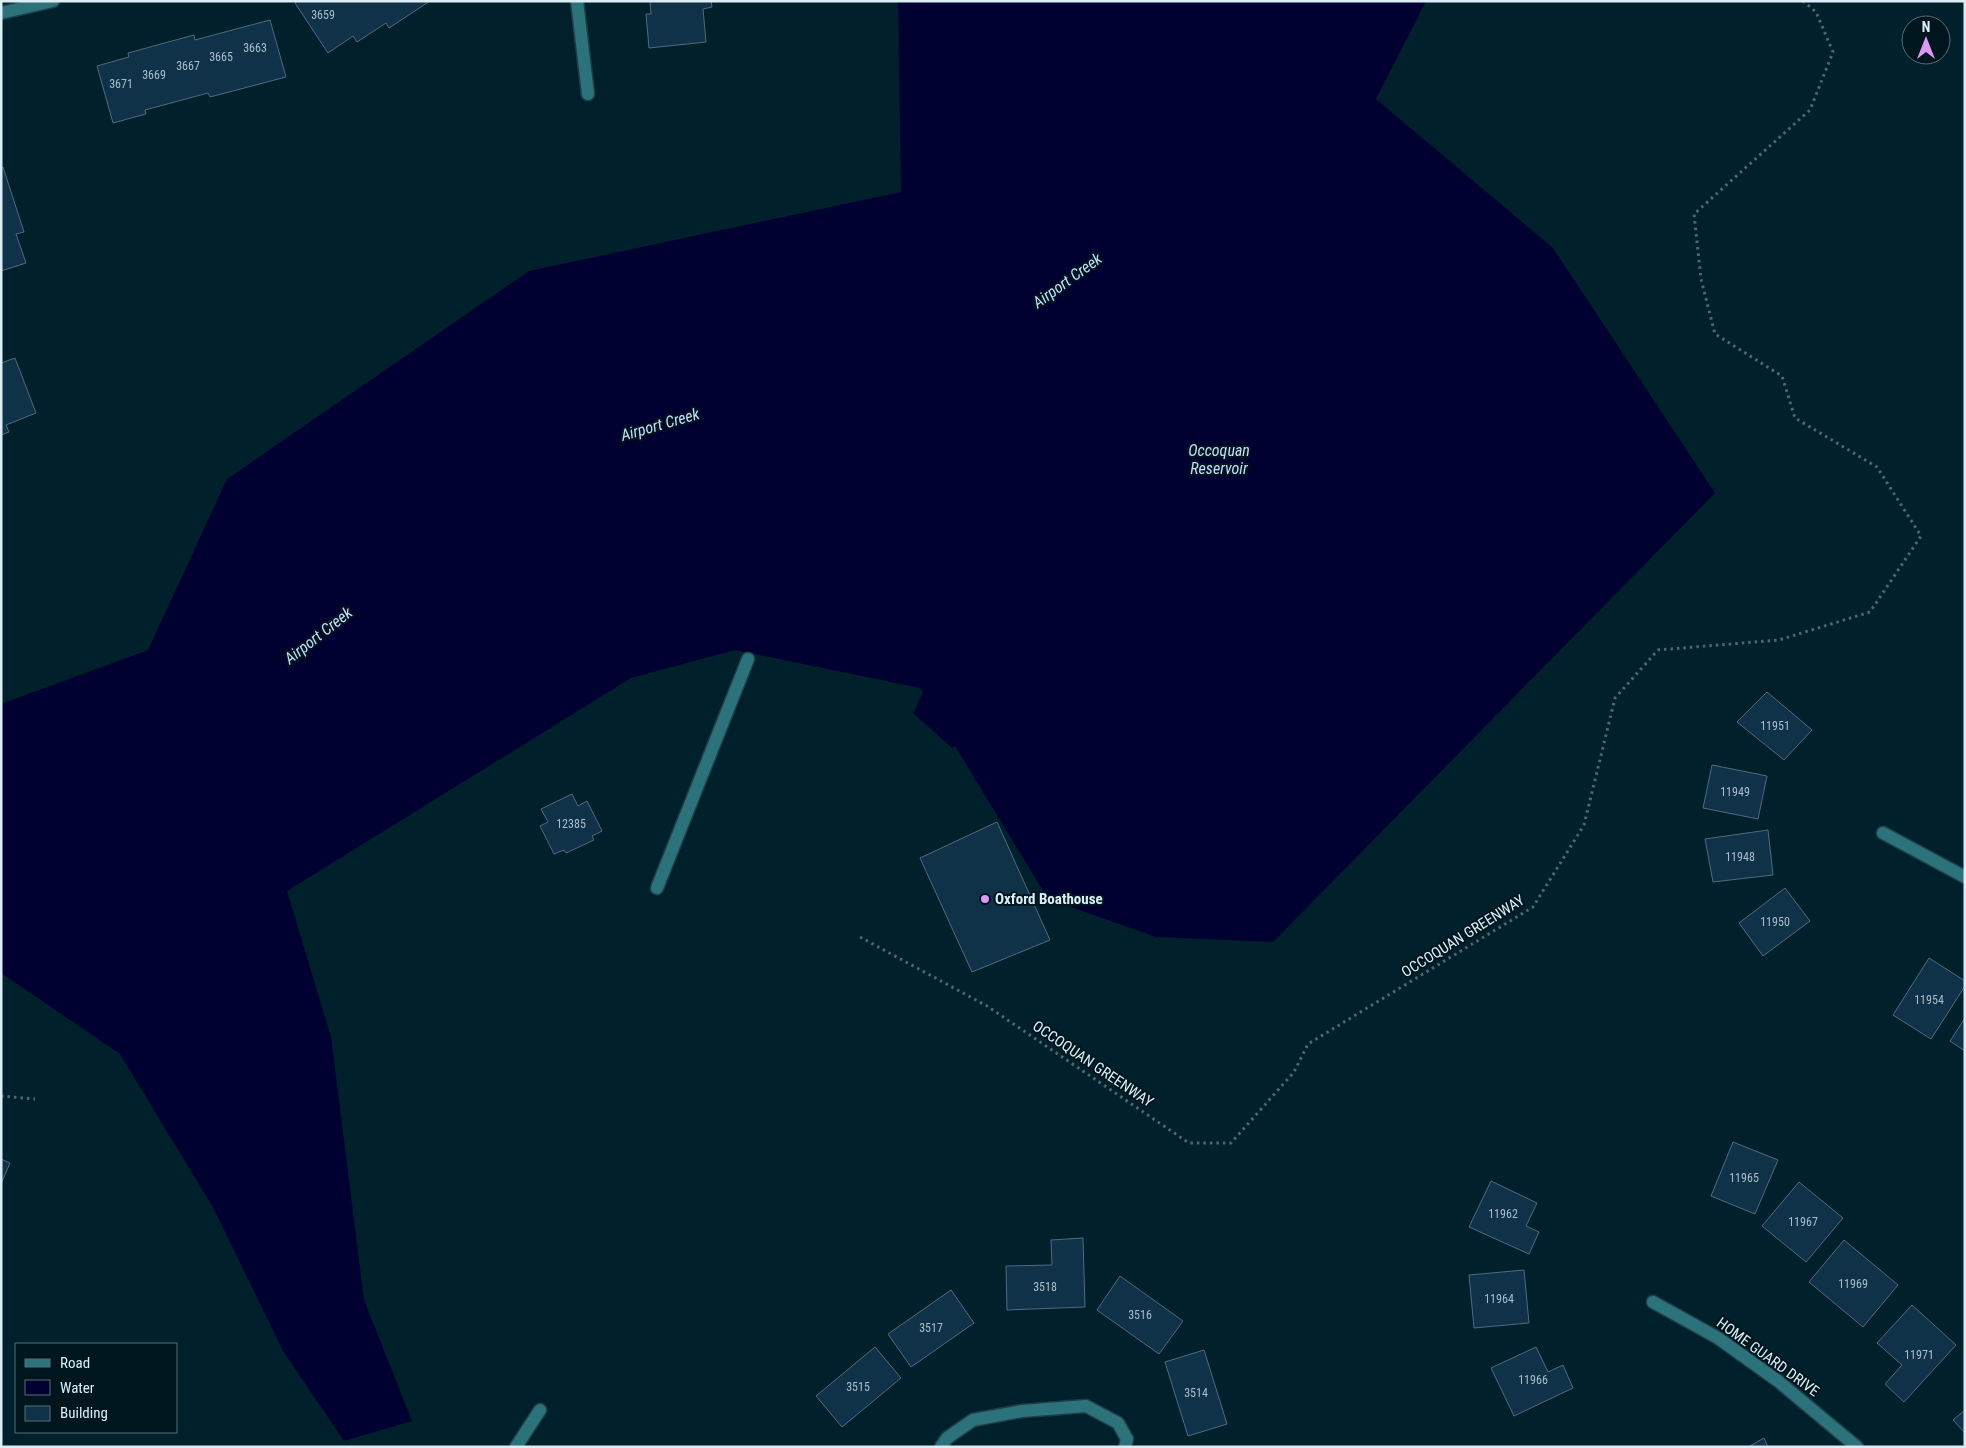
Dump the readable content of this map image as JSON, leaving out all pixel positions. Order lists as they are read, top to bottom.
{
  "streets": {
    "street": ["HOME GUARD DRIVE"],
    "path": ["OCCOQUAN GREENWAY"]
  },
  "water": ["Airport Creek", "Occoquan Reservoir"],
  "places": ["Oxford Boathouse"],
  "house_numbers": [
    "3659",
    "3663",
    "3665",
    "3667",
    "3669",
    "3671",
    "11951",
    "11949",
    "12385",
    "11948",
    "11950",
    "11954",
    "11965",
    "11962",
    "11967",
    "11969",
    "3518",
    "11964",
    "3516",
    "3517",
    "11971",
    "11966",
    "3515",
    "3514"
  ],
  "legend": ["Road", "Water", "Building"],
  "north": "top"
}
